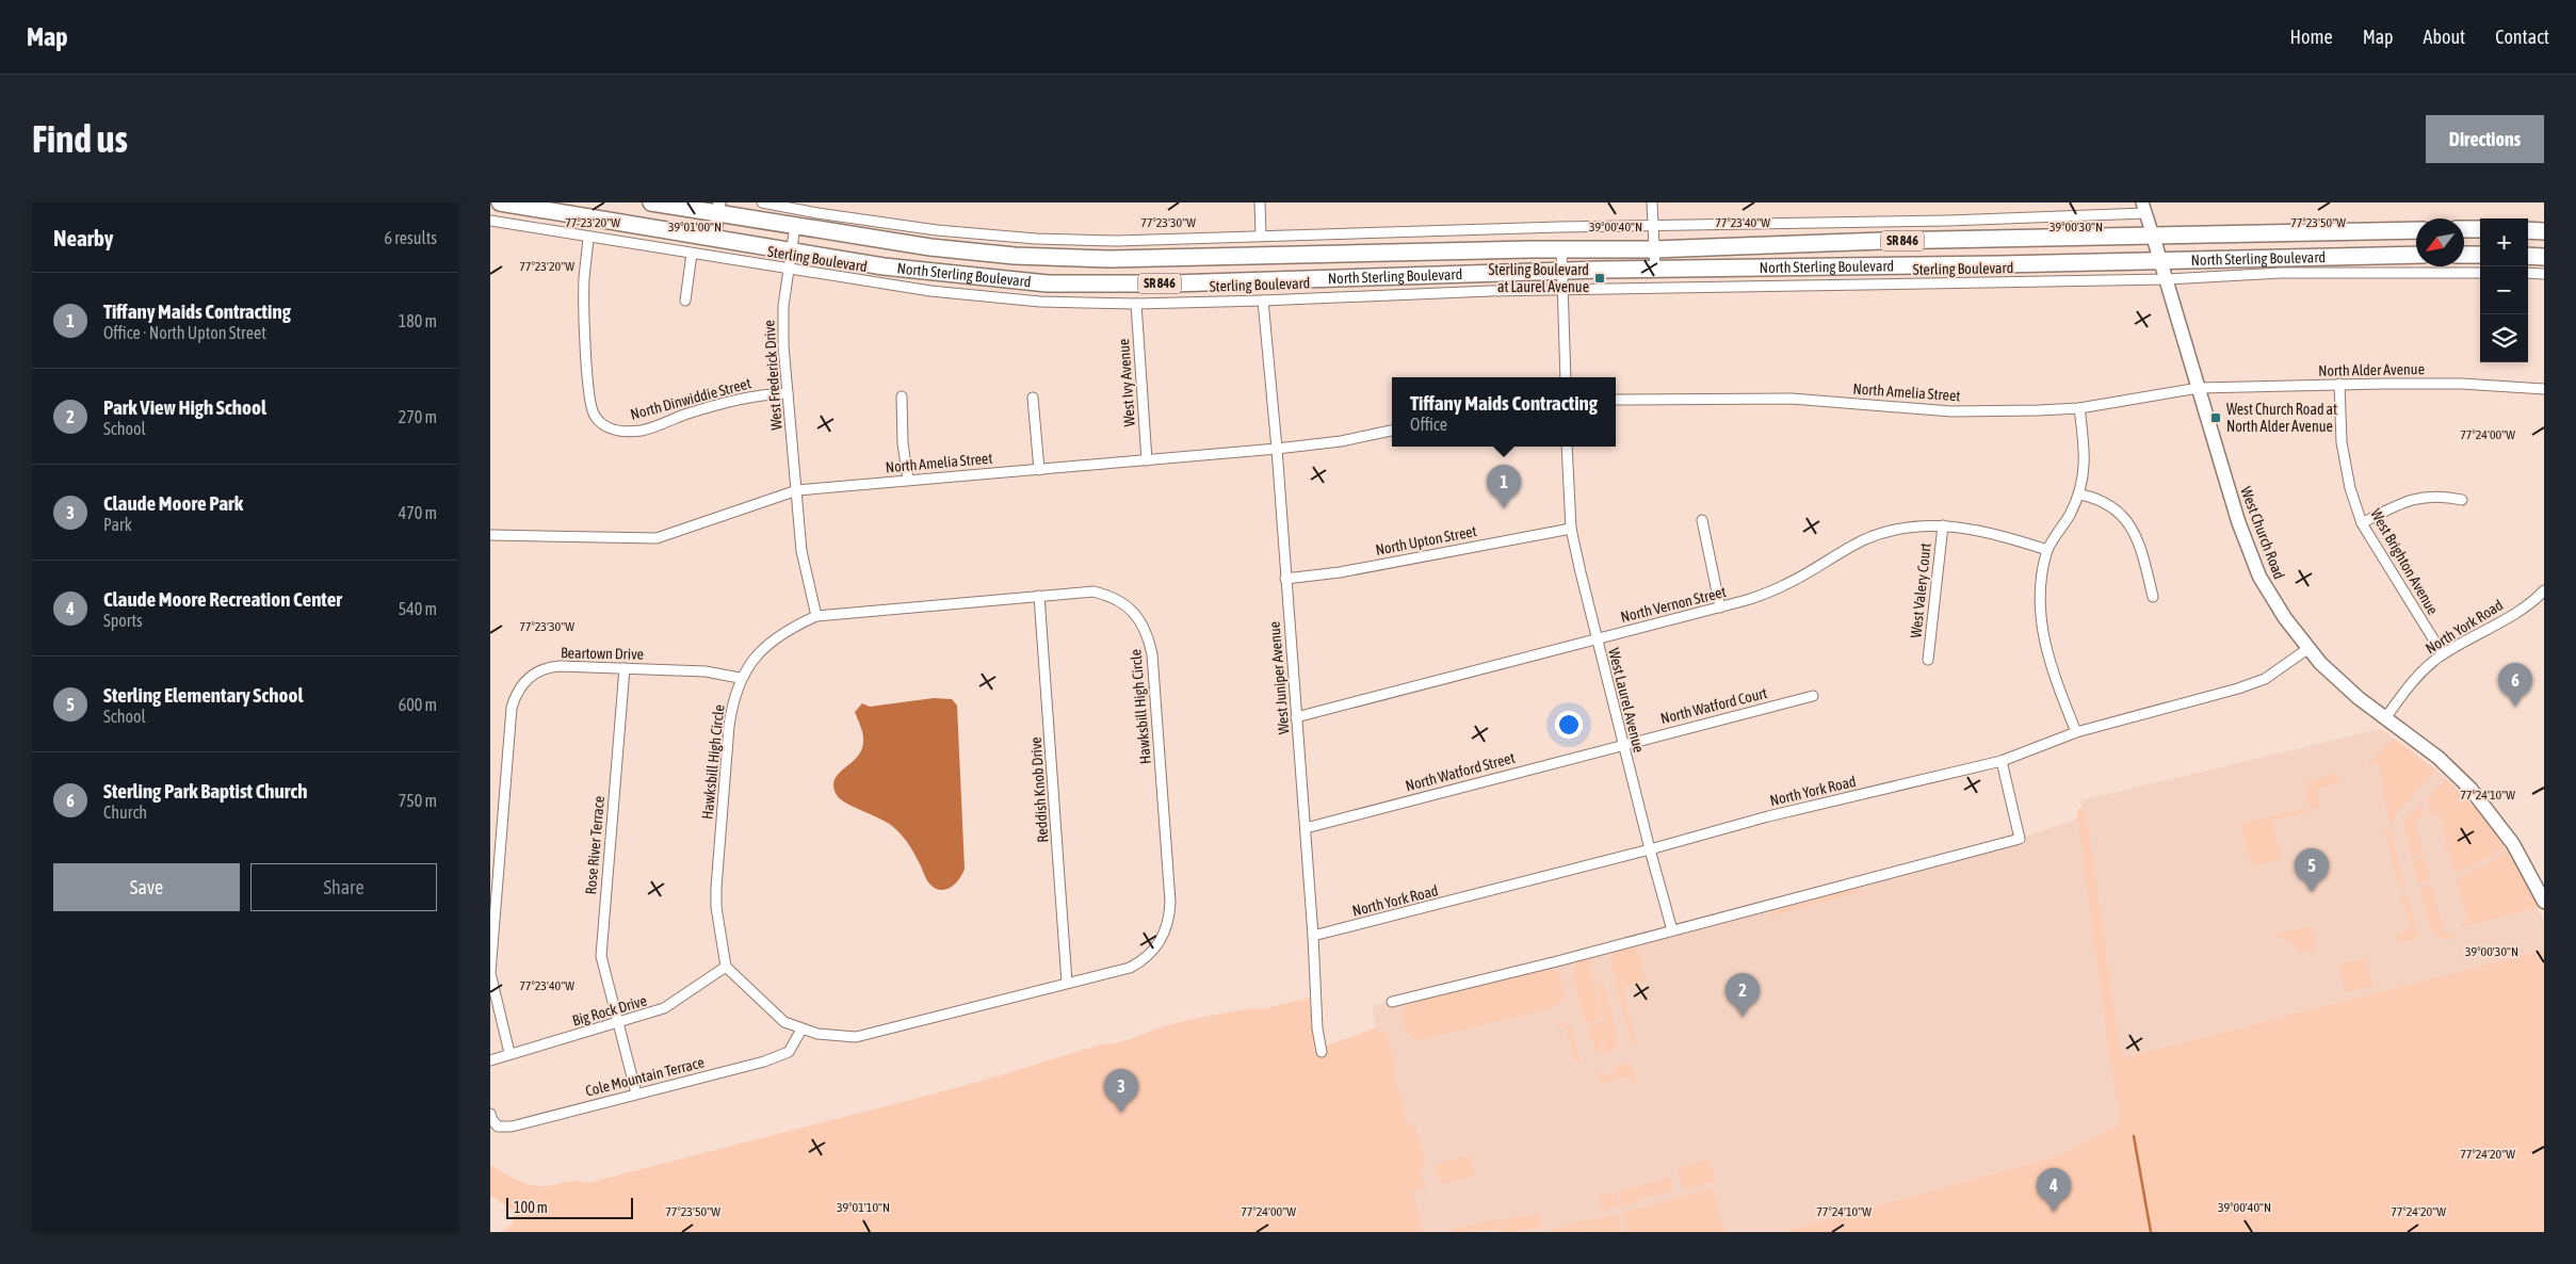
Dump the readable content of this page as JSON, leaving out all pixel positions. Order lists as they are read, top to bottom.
{
  "streets": {
    "main road": ["SR 846", "North Sterling Boulevard", "West Church Road"],
    "street": [
      "Sterling Boulevard",
      "North Alder Avenue",
      "West Frederick Drive",
      "West Ivy Avenue",
      "North Amelia Street",
      "North Dinwiddie Street",
      "North Upton Street",
      "West Brighton Avenue",
      "West Valery Court",
      "North Vernon Street",
      "North York Road",
      "Beartown Drive",
      "West Juniper Avenue",
      "West Laurel Avenue",
      "North Watford Court",
      "Hawksbill High Circle",
      "North Watford Street",
      "Reddish Knob Drive",
      "Rose River Terrace",
      "Big Rock Drive",
      "Cole Mountain Terrace"
    ]
  },
  "crossings": [
    ["North Sterling Boulevard", "West Frederick Drive"],
    ["North Sterling Boulevard", "West Church Road"],
    ["Sterling Boulevard", "West Frederick Drive"],
    ["Sterling Boulevard", "West Ivy Avenue"],
    ["Sterling Boulevard", "North Dinwiddie Street"],
    ["Sterling Boulevard", "West Church Road"],
    ["Sterling Boulevard", "West Juniper Avenue"],
    ["North Alder Avenue", "North Amelia Street"],
    ["North Alder Avenue", "West Church Road"],
    ["North Alder Avenue", "West Brighton Avenue"],
    ["West Frederick Drive", "North Amelia Street"],
    ["West Frederick Drive", "North Dinwiddie Street"],
    ["West Frederick Drive", "Hawksbill High Circle"],
    ["West Ivy Avenue", "North Amelia Street"],
    ["North Amelia Street", "West Church Road"],
    ["North Amelia Street", "West Juniper Avenue"],
    ["West Church Road", "North York Road"],
    ["North Upton Street", "West Juniper Avenue"],
    ["North Upton Street", "West Laurel Avenue"],
    ["West Brighton Avenue", "North York Road"],
    ["West Valery Court", "North Vernon Street"],
    ["North Vernon Street", "West Juniper Avenue"],
    ["North Vernon Street", "West Laurel Avenue"],
    ["North York Road", "West Juniper Avenue"],
    ["North York Road", "West Laurel Avenue"],
    ["Beartown Drive", "Hawksbill High Circle"],
    ["Beartown Drive", "Rose River Terrace"],
    ["Beartown Drive", "Big Rock Drive"],
    ["West Juniper Avenue", "North Watford Street"],
    ["West Laurel Avenue", "North Watford Court"],
    ["West Laurel Avenue", "North Watford Street"],
    ["North Watford Court", "North Watford Street"],
    ["Hawksbill High Circle", "Reddish Knob Drive"],
    ["Hawksbill High Circle", "Big Rock Drive"],
    ["Hawksbill High Circle", "Cole Mountain Terrace"],
    ["Rose River Terrace", "Big Rock Drive"],
    ["Rose River Terrace", "Cole Mountain Terrace"]
  ],
  "places": {
    "transit": ["Sterling Boulevard at Laurel Avenue", "West Church Road at North Alder Avenue"]
  },
  "scale_bar": "100 m",
  "north": "bottom left",
  "page": {
    "header": "Map",
    "nav": [
      "Home",
      "Map",
      "About",
      "Contact"
    ],
    "buttons": [
      "Directions",
      ["Save", "Share"]
    ],
    "title": "Find us",
    "heading": ["Nearby", "6 results"],
    "map_buttons": ["+", "−"],
    "list": [
      {
        "mark": "1",
        "name": "Tiffany Maids Contracting",
        "note": "Office · North Upton Street",
        "value": "180 m"
      },
      {
        "mark": "2",
        "name": "Park View High School",
        "note": "School",
        "value": "270 m"
      },
      {
        "mark": "3",
        "name": "Claude Moore Park",
        "note": "Park",
        "value": "470 m"
      },
      {
        "mark": "4",
        "name": "Claude Moore Recreation Center",
        "note": "Sports",
        "value": "540 m"
      },
      {
        "mark": "5",
        "name": "Sterling Elementary School",
        "note": "School",
        "value": "600 m"
      },
      {
        "mark": "6",
        "name": "Sterling Park Baptist Church",
        "note": "Church",
        "value": "750 m"
      }
    ],
    "popup": ["Tiffany Maids Contracting", "Office"],
    "pins": [
      "1",
      "6",
      "5",
      "2",
      "3",
      "4"
    ],
    "scale": "100 m"
  },
  "coordinates": [
    "77°23'30\"W",
    "77°23'50\"W",
    "77°23'20\"W",
    "77°23'40\"W",
    "39°01'00\"N",
    "39°00'40\"N",
    "39°00'30\"N",
    "77°24'00\"W",
    "77°24'10\"W",
    "77°24'20\"W",
    "39°01'10\"N"
  ]
}
